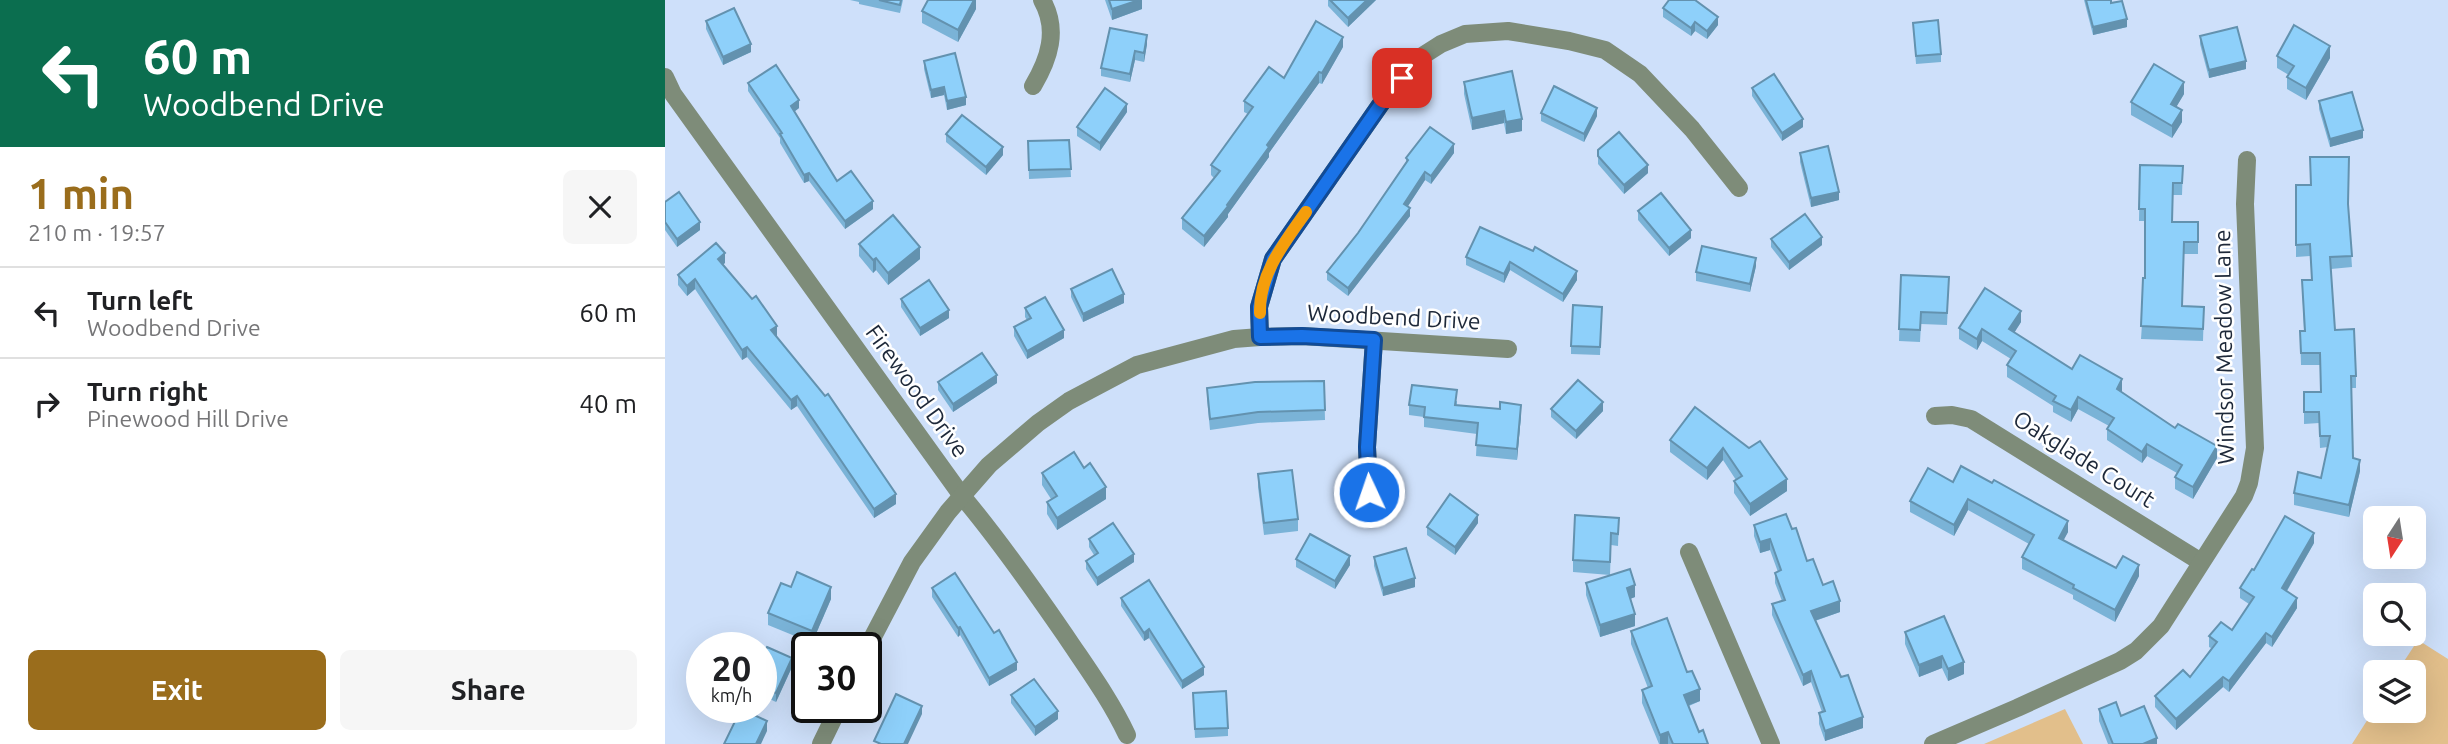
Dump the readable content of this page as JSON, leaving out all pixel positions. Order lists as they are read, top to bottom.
{
  "streets": {
    "street": [
      "Woodbend Drive",
      "Windsor Meadow Lane",
      "Firewood Drive",
      "Oakglade Court"
    ]
  },
  "crossings": [
    ["Woodbend Drive", "Firewood Drive"],
    ["Windsor Meadow Lane", "Oakglade Court"]
  ],
  "north": "bottom",
  "page": {
    "turn": ["60 m", "Woodbend Drive"],
    "heading": ["1 min", "210 m · 19:57"],
    "list": [
      {
        "name": "Turn left",
        "note": "Woodbend Drive",
        "value": "60 m"
      },
      {
        "name": "Turn right",
        "note": "Pinewood Hill Drive",
        "value": "40 m"
      }
    ],
    "speed": "20 km/h",
    "limit": "30",
    "buttons": ["Exit", "Share"]
  }
}
